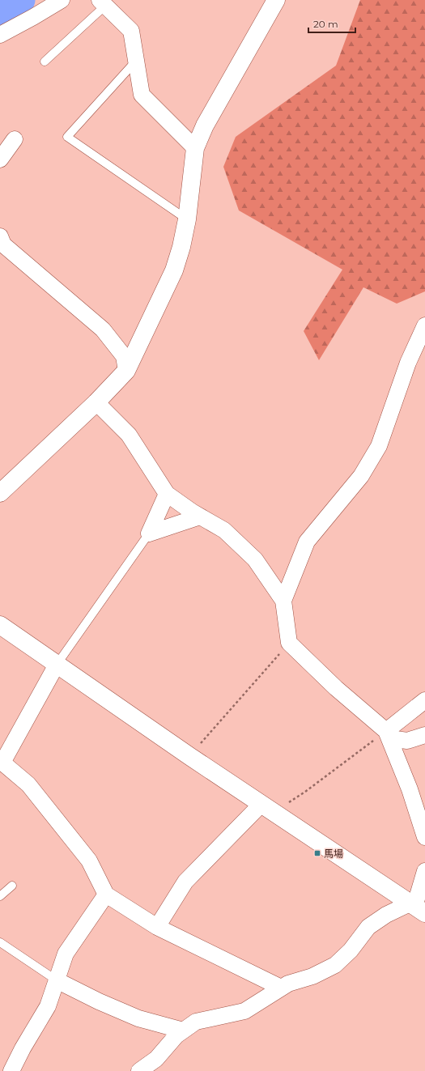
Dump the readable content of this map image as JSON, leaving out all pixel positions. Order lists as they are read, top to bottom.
{
  "places": {
    "transit": ["馬場"]
  },
  "scale_bar": "20 m"
}
